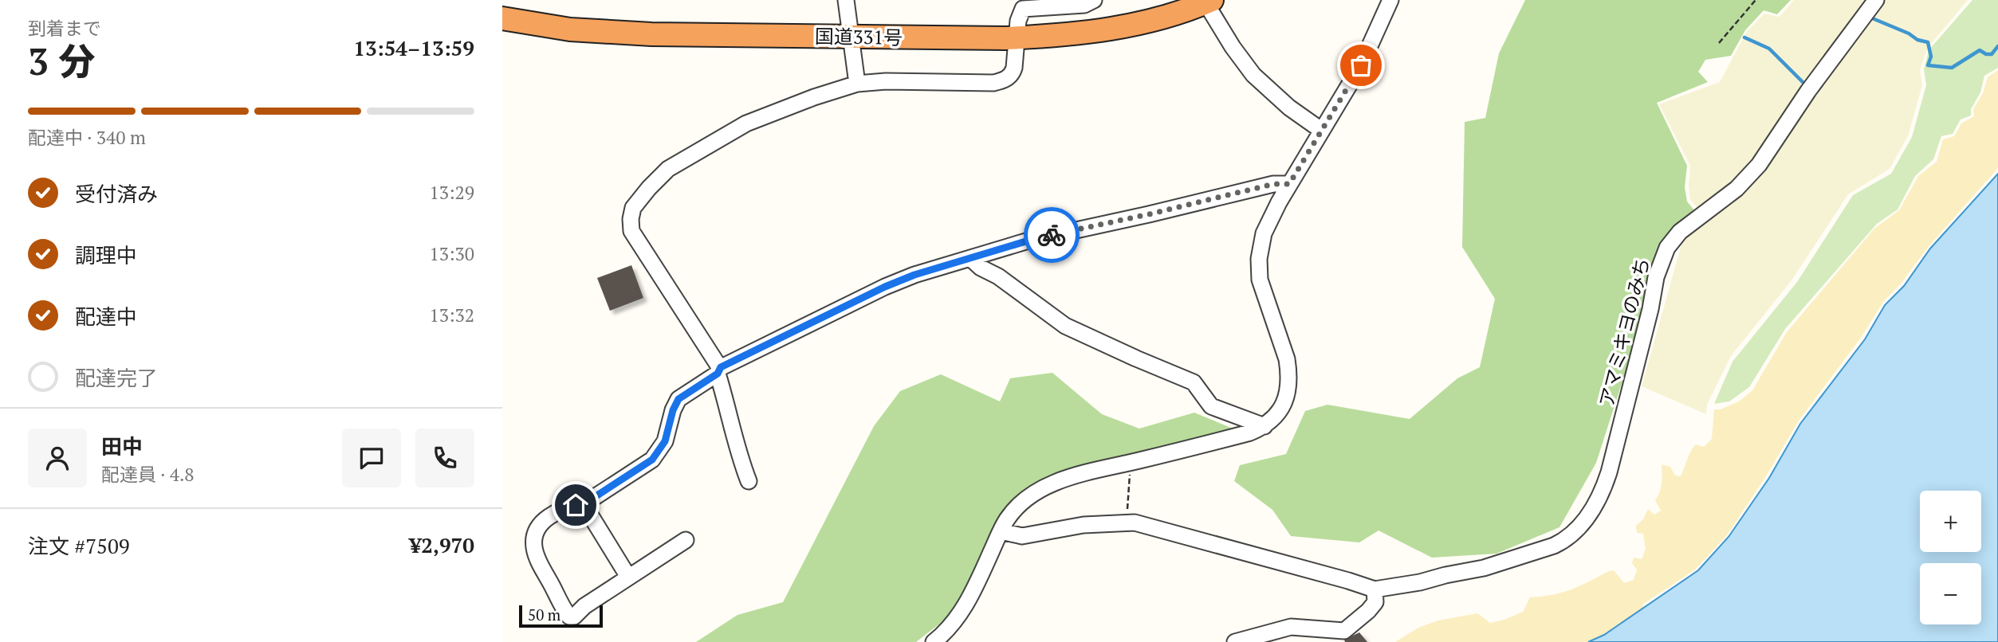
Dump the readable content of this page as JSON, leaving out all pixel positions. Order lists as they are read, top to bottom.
{
  "streets": {
    "highway": ["国道331号"],
    "street": ["アマミキヨのみち"]
  },
  "scale_bar": "50 m",
  "page": {
    "heading": ["3 分", "到着まで", "13:54–13:59"],
    "panel": [
      "田中",
      "配達員 · 4.8",
      "注文 #7509",
      "¥2,970"
    ],
    "bar": "配達中 · 340 m",
    "list": [
      ["受付済み", "13:29"],
      ["調理中", "13:30"],
      ["配達中", "13:32"],
      "配達完了"
    ],
    "map_buttons": ["+", "−"],
    "scale": "50 m"
  }
}
